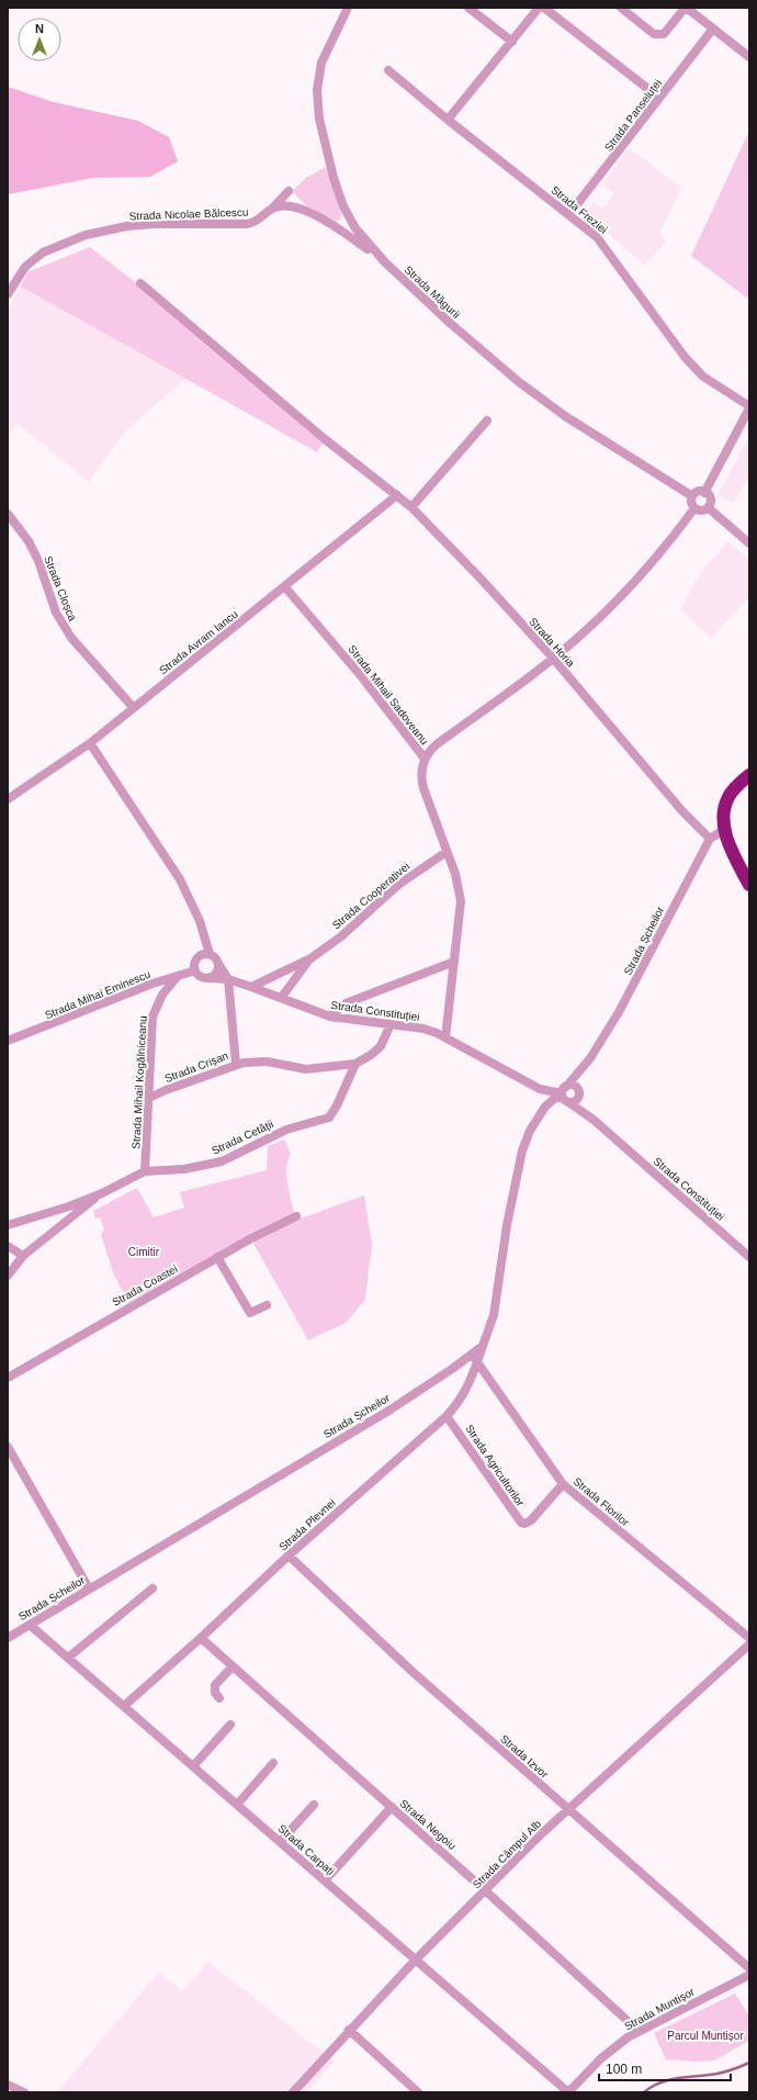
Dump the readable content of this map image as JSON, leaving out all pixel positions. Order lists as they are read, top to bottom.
{
  "streets": {
    "street": [
      "Strada Panseluței",
      "Strada Freziei",
      "Strada Nicolae Bălcescu",
      "Strada Măgurii",
      "Strada Cloșca",
      "Strada Avram Iancu",
      "Strada Horia",
      "Strada Mihail Sadoveanu",
      "Strada Cooperativei",
      "Strada Șcheilor",
      "Strada Mihai Eminescu",
      "Strada Constituției",
      "Strada Crișan",
      "Strada Mihail Kogălniceanu",
      "Strada Cetății",
      "Strada Coastei",
      "Strada Agricultorilor",
      "Strada Florilor",
      "Strada Plevnei",
      "Strada Izvor",
      "Strada Negoiu",
      "Strada Carpați",
      "Strada Câmpul Alb",
      "Strada Muntișor"
    ]
  },
  "crossings": [
    ["Strada Panseluței", "Strada Freziei"],
    ["Strada Cloșca", "Strada Avram Iancu"],
    ["Strada Avram Iancu", "Strada Horia"],
    ["Strada Avram Iancu", "Strada Mihail Sadoveanu"],
    ["Strada Horia", "Strada Șcheilor"],
    ["Strada Mihail Sadoveanu", "Strada Cooperativei"],
    ["Strada Mihail Sadoveanu", "Strada Constituției"],
    ["Strada Cooperativei", "Strada Constituției"],
    ["Strada Șcheilor", "Strada Constituției"],
    ["Strada Șcheilor", "Strada Florilor"],
    ["Strada Șcheilor", "Strada Plevnei"],
    ["Strada Șcheilor", "Strada Carpați"],
    ["Strada Mihai Eminescu", "Strada Constituției"],
    ["Strada Mihai Eminescu", "Strada Mihail Kogălniceanu"],
    ["Strada Crișan", "Strada Mihail Kogălniceanu"],
    ["Strada Crișan", "Strada Cetății"],
    ["Strada Mihail Kogălniceanu", "Strada Cetății"],
    ["Strada Agricultorilor", "Strada Florilor"],
    ["Strada Agricultorilor", "Strada Plevnei"],
    ["Strada Florilor", "Strada Plevnei"],
    ["Strada Plevnei", "Strada Izvor"],
    ["Strada Plevnei", "Strada Negoiu"],
    ["Strada Plevnei", "Strada Carpați"],
    ["Strada Izvor", "Strada Câmpul Alb"],
    ["Strada Negoiu", "Strada Câmpul Alb"],
    ["Strada Negoiu", "Strada Muntișor"],
    ["Strada Carpați", "Strada Câmpul Alb"],
    ["Strada Carpați", "Strada Muntișor"]
  ],
  "parks": ["Cimitir", "Parcul Muntișor"],
  "scale_bar": "100 m",
  "north": "top"
}
